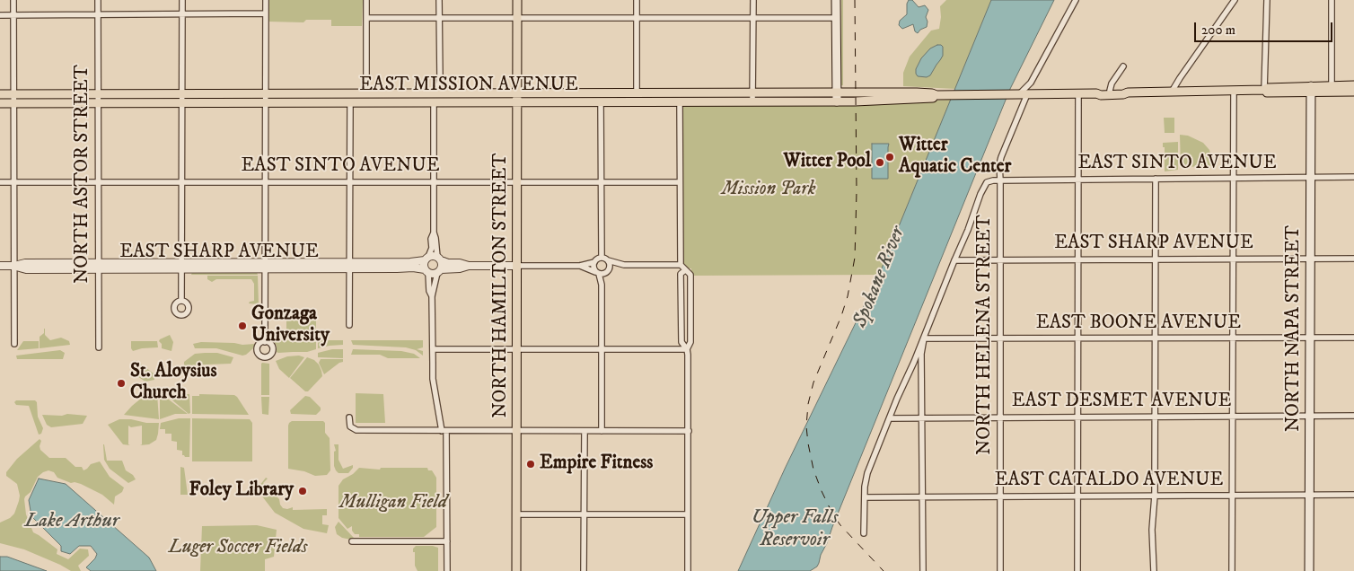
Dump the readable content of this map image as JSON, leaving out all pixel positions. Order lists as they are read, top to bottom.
{
  "streets": {
    "main road": ["EAST MISSION AVENUE", "NORTH HAMILTON STREET", "NORTH NAPA STREET"],
    "street": [
      "EAST SINTO AVENUE",
      "NORTH ASTOR STREET",
      "EAST SHARP AVENUE",
      "EAST BOONE AVENUE",
      "NORTH HELENA STREET",
      "EAST DESMET AVENUE",
      "EAST CATALDO AVENUE"
    ]
  },
  "crossings": [
    ["EAST MISSION AVENUE", "NORTH ASTOR STREET"],
    ["EAST MISSION AVENUE", "NORTH HAMILTON STREET"],
    ["EAST MISSION AVENUE", "NORTH NAPA STREET"],
    ["EAST MISSION AVENUE", "NORTH HELENA STREET"],
    ["EAST SINTO AVENUE", "NORTH ASTOR STREET"],
    ["EAST SINTO AVENUE", "NORTH HAMILTON STREET"],
    ["EAST SINTO AVENUE", "NORTH NAPA STREET"],
    ["EAST SINTO AVENUE", "NORTH HELENA STREET"],
    ["NORTH ASTOR STREET", "EAST SHARP AVENUE"],
    ["EAST SHARP AVENUE", "NORTH NAPA STREET"],
    ["EAST SHARP AVENUE", "NORTH HELENA STREET"],
    ["EAST BOONE AVENUE", "NORTH NAPA STREET"],
    ["EAST BOONE AVENUE", "NORTH HELENA STREET"],
    ["NORTH NAPA STREET", "EAST DESMET AVENUE"],
    ["NORTH NAPA STREET", "EAST CATALDO AVENUE"],
    ["NORTH HELENA STREET", "EAST DESMET AVENUE"],
    ["NORTH HELENA STREET", "EAST CATALDO AVENUE"]
  ],
  "water": ["Spokane River", "Upper Falls Reservoir", "Lake Arthur"],
  "parks": ["Mission Park", "Mulligan Field", "Luger Soccer Fields"],
  "places": [
    "Witter Aquatic Center",
    "Witter Pool",
    "Gonzaga University",
    "St. Aloysius Church",
    "Empire Fitness",
    "Foley Library"
  ],
  "scale_bar": "200 m"
}
